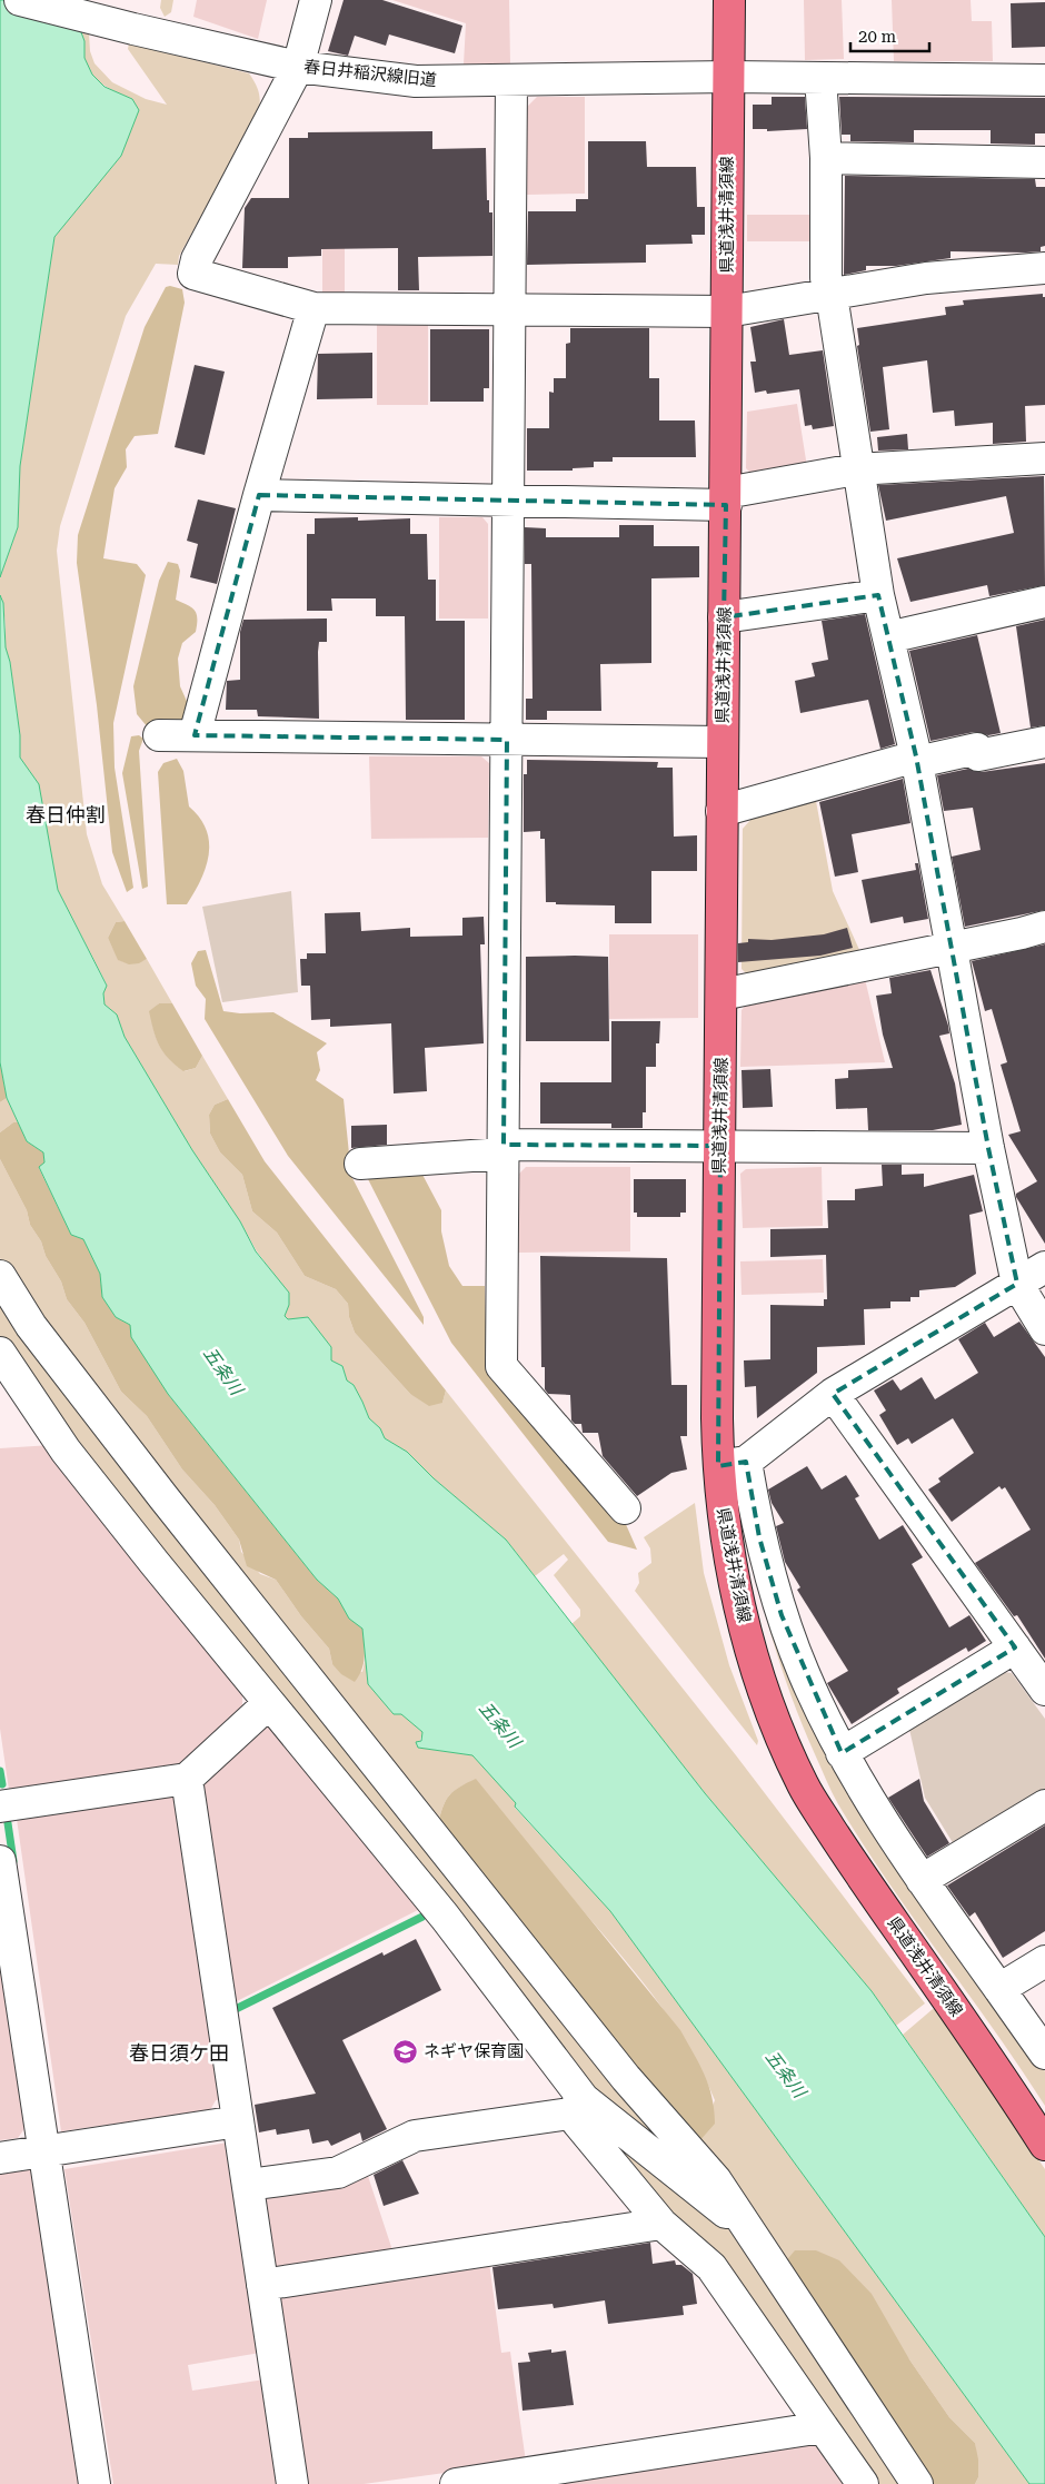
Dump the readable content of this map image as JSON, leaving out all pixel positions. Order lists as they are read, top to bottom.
{
  "streets": {
    "main road": ["県道浅井清須線"],
    "street": ["春日井稲沢線旧道"]
  },
  "crossings": [
    ["春日井稲沢線旧道", "県道浅井清須線"]
  ],
  "districts": ["春日仲割", "春日須ケ田"],
  "water": ["五条川"],
  "places": {
    "school or university": ["ネギヤ保育園"]
  },
  "scale_bar": "20 m"
}
